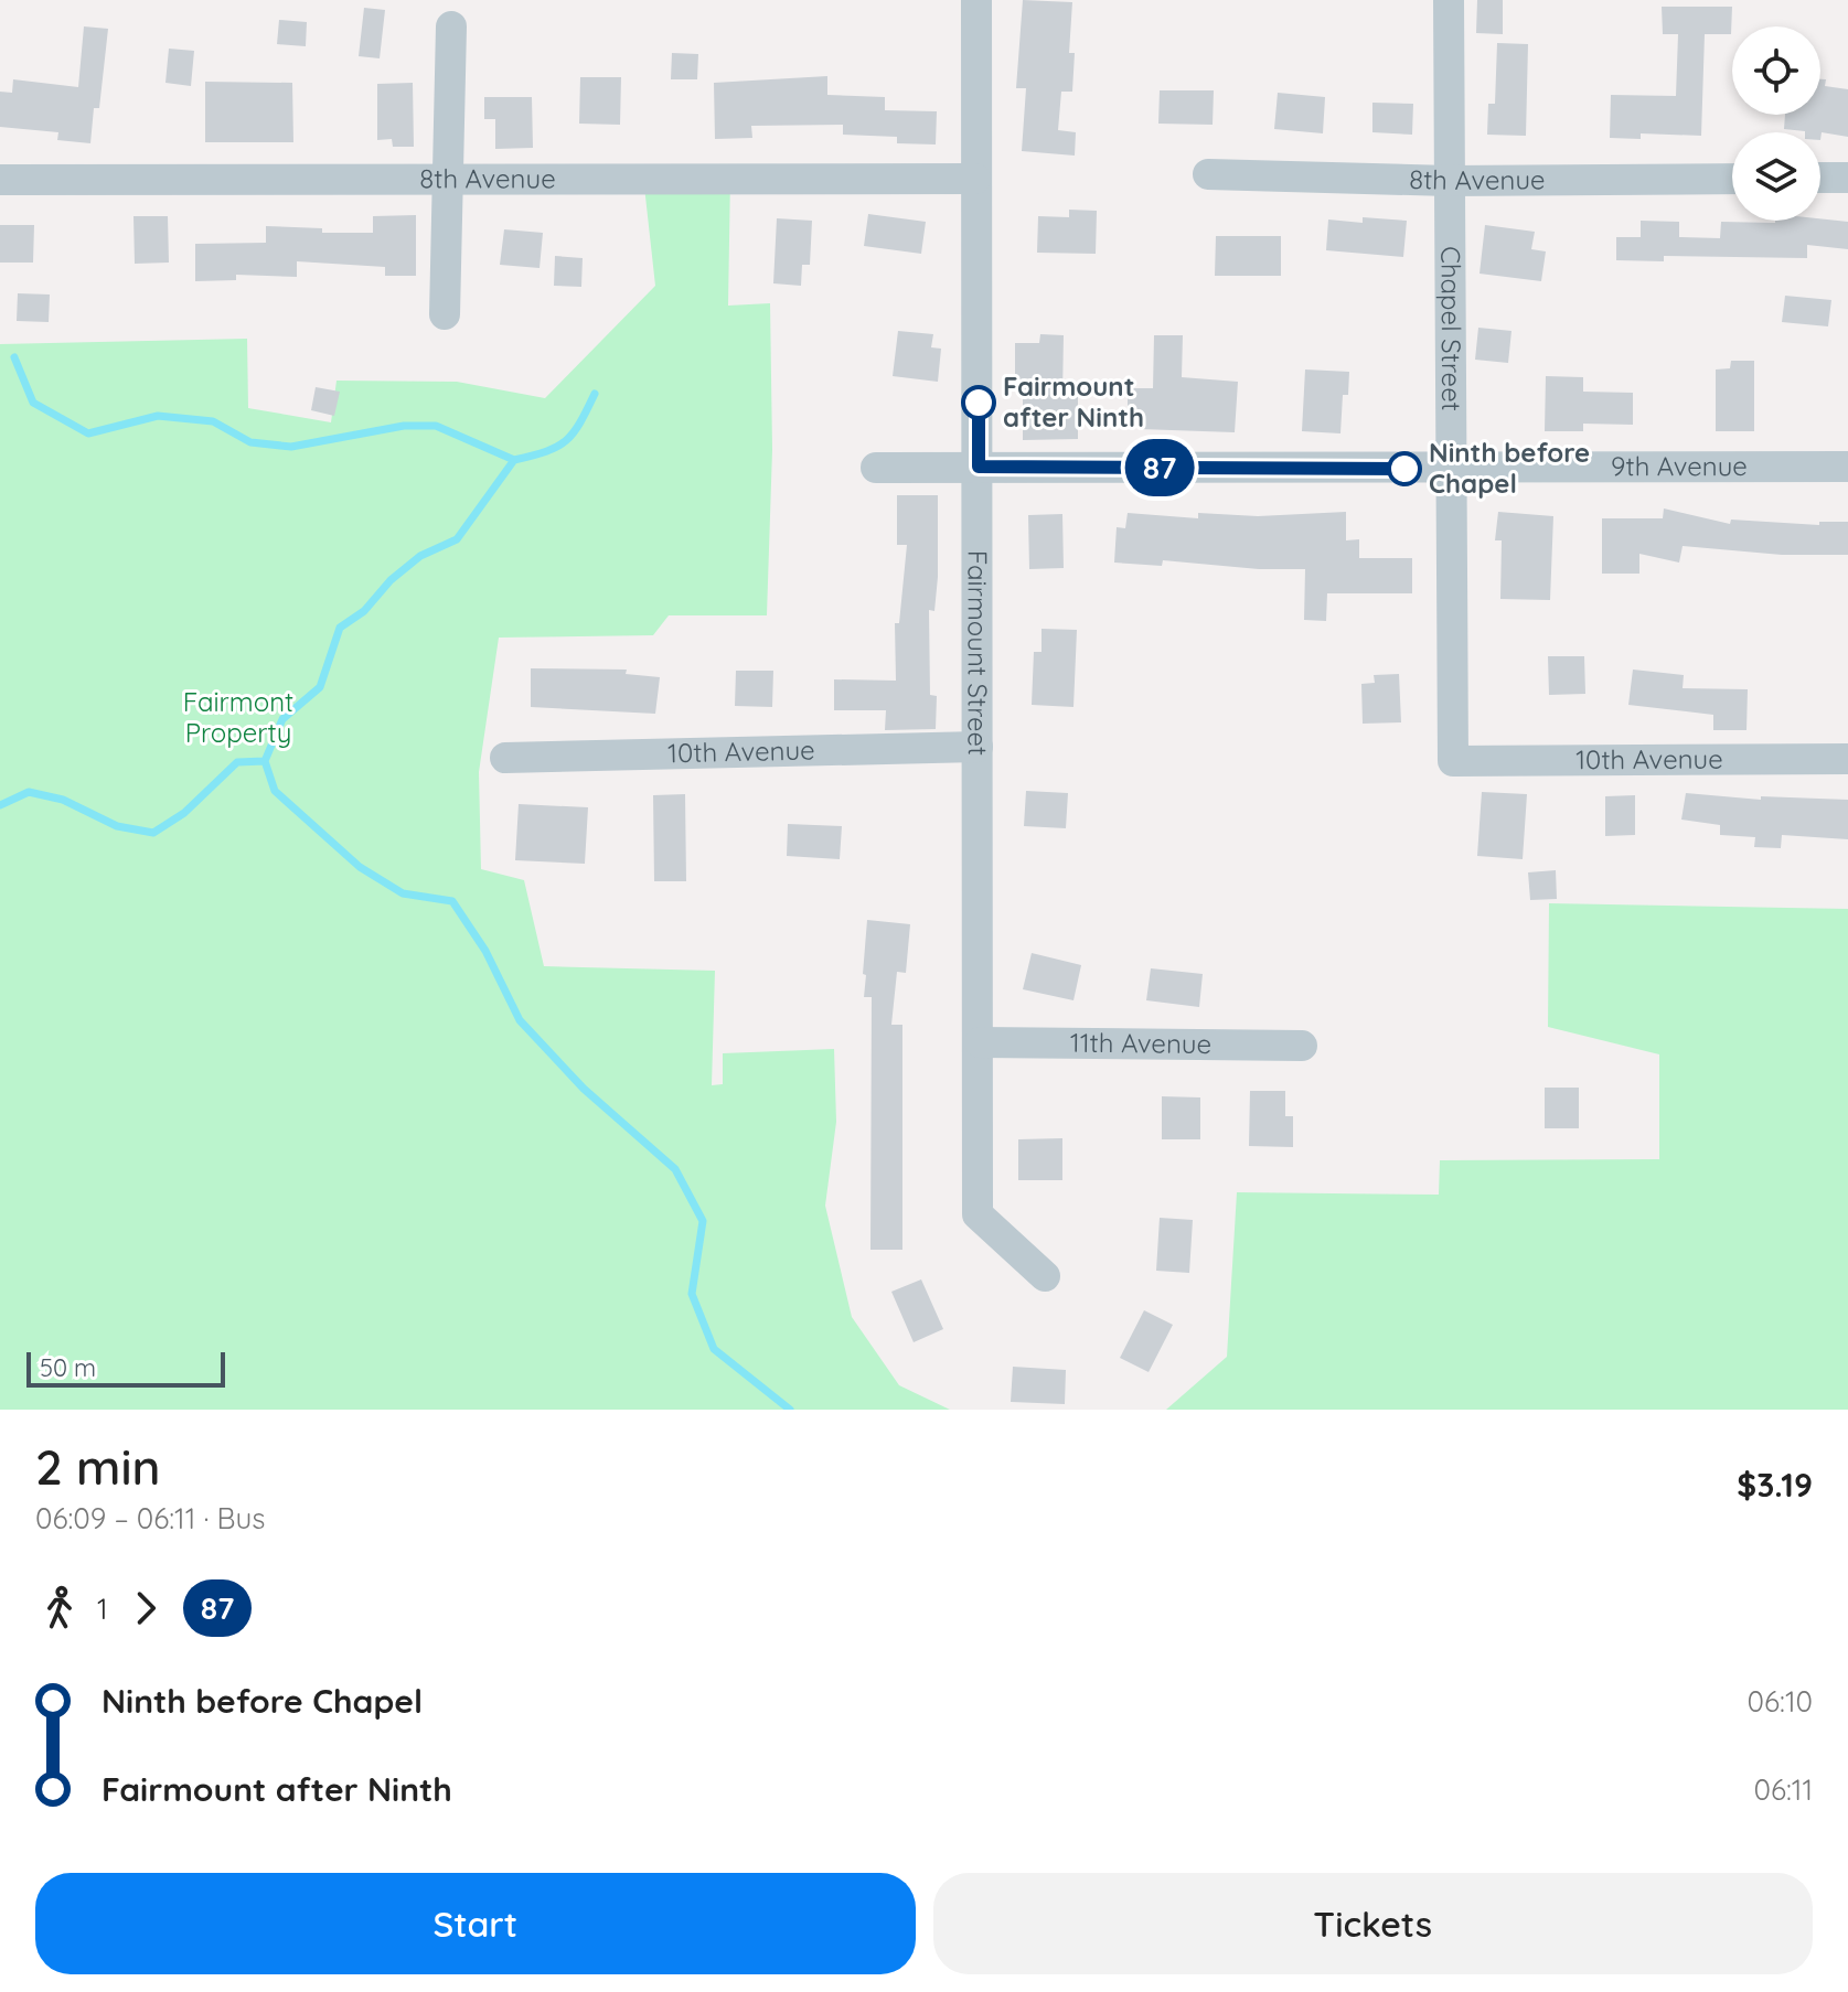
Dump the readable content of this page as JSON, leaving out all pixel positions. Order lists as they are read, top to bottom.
{
  "streets": {
    "street": [
      "8th Avenue",
      "Chapel Street",
      "9th Avenue",
      "Fairmount Street",
      "10th Avenue",
      "11th Avenue"
    ]
  },
  "crossings": [
    ["8th Avenue", "Chapel Street"],
    ["8th Avenue", "Fairmount Street"],
    ["Chapel Street", "9th Avenue"],
    ["Chapel Street", "10th Avenue"],
    ["9th Avenue", "Fairmount Street"],
    ["Fairmount Street", "10th Avenue"],
    ["Fairmount Street", "11th Avenue"]
  ],
  "parks": ["Fairmont Property"],
  "places": ["Fairmount after Ninth", "Ninth before Chapel"],
  "lines": ["bus line 87"],
  "scale_bar": "50 m",
  "page": {
    "on_map": "87",
    "scale": "50 m",
    "heading": ["2 min", "06:09 – 06:11 · Bus", "$3.19"],
    "legs": ["1", "87"],
    "list": [
      {
        "name": "Ninth before Chapel",
        "value": "06:10"
      },
      {
        "name": "Fairmount after Ninth",
        "value": "06:11"
      }
    ],
    "buttons": ["Start", "Tickets"]
  }
}
